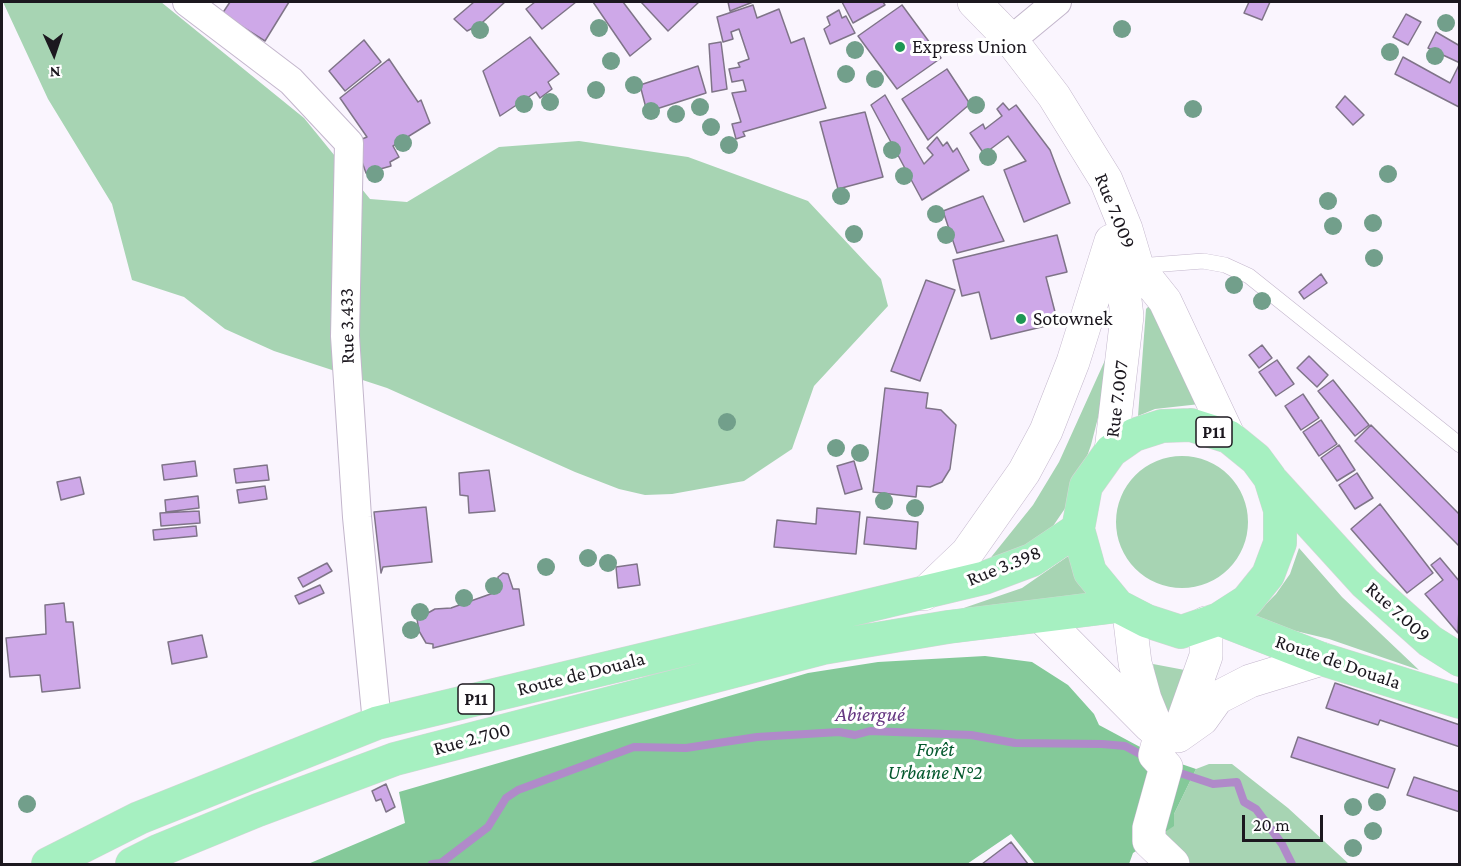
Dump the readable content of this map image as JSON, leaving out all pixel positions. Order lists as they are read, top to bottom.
{
  "streets": {
    "main road": [
      "Rue 7.009",
      "Rue 7.007",
      "P11",
      "Rue 3.398",
      "Route de Douala",
      "Rue 2.700"
    ],
    "street": ["Rue 3.433"]
  },
  "crossings": [
    ["Rue 7.009", "Rue 7.007"],
    ["Rue 7.009", "P11"],
    ["Rue 7.009", "Rue 3.398"],
    ["Rue 7.009", "Route de Douala"],
    ["Rue 3.433", "Route de Douala"],
    ["Rue 7.007", "P11"],
    ["Rue 7.007", "Rue 3.398"],
    ["Rue 7.007", "Route de Douala"],
    ["P11", "Rue 3.398"],
    ["P11", "Route de Douala"],
    ["P11", "Rue 2.700"],
    ["Rue 3.398", "Route de Douala"]
  ],
  "water": ["Abiergué"],
  "parks": ["Forêt Urbaine N°2"],
  "places": ["Express Union", "Sotownek"],
  "scale_bar": "20 m",
  "north": "bottom"
}
